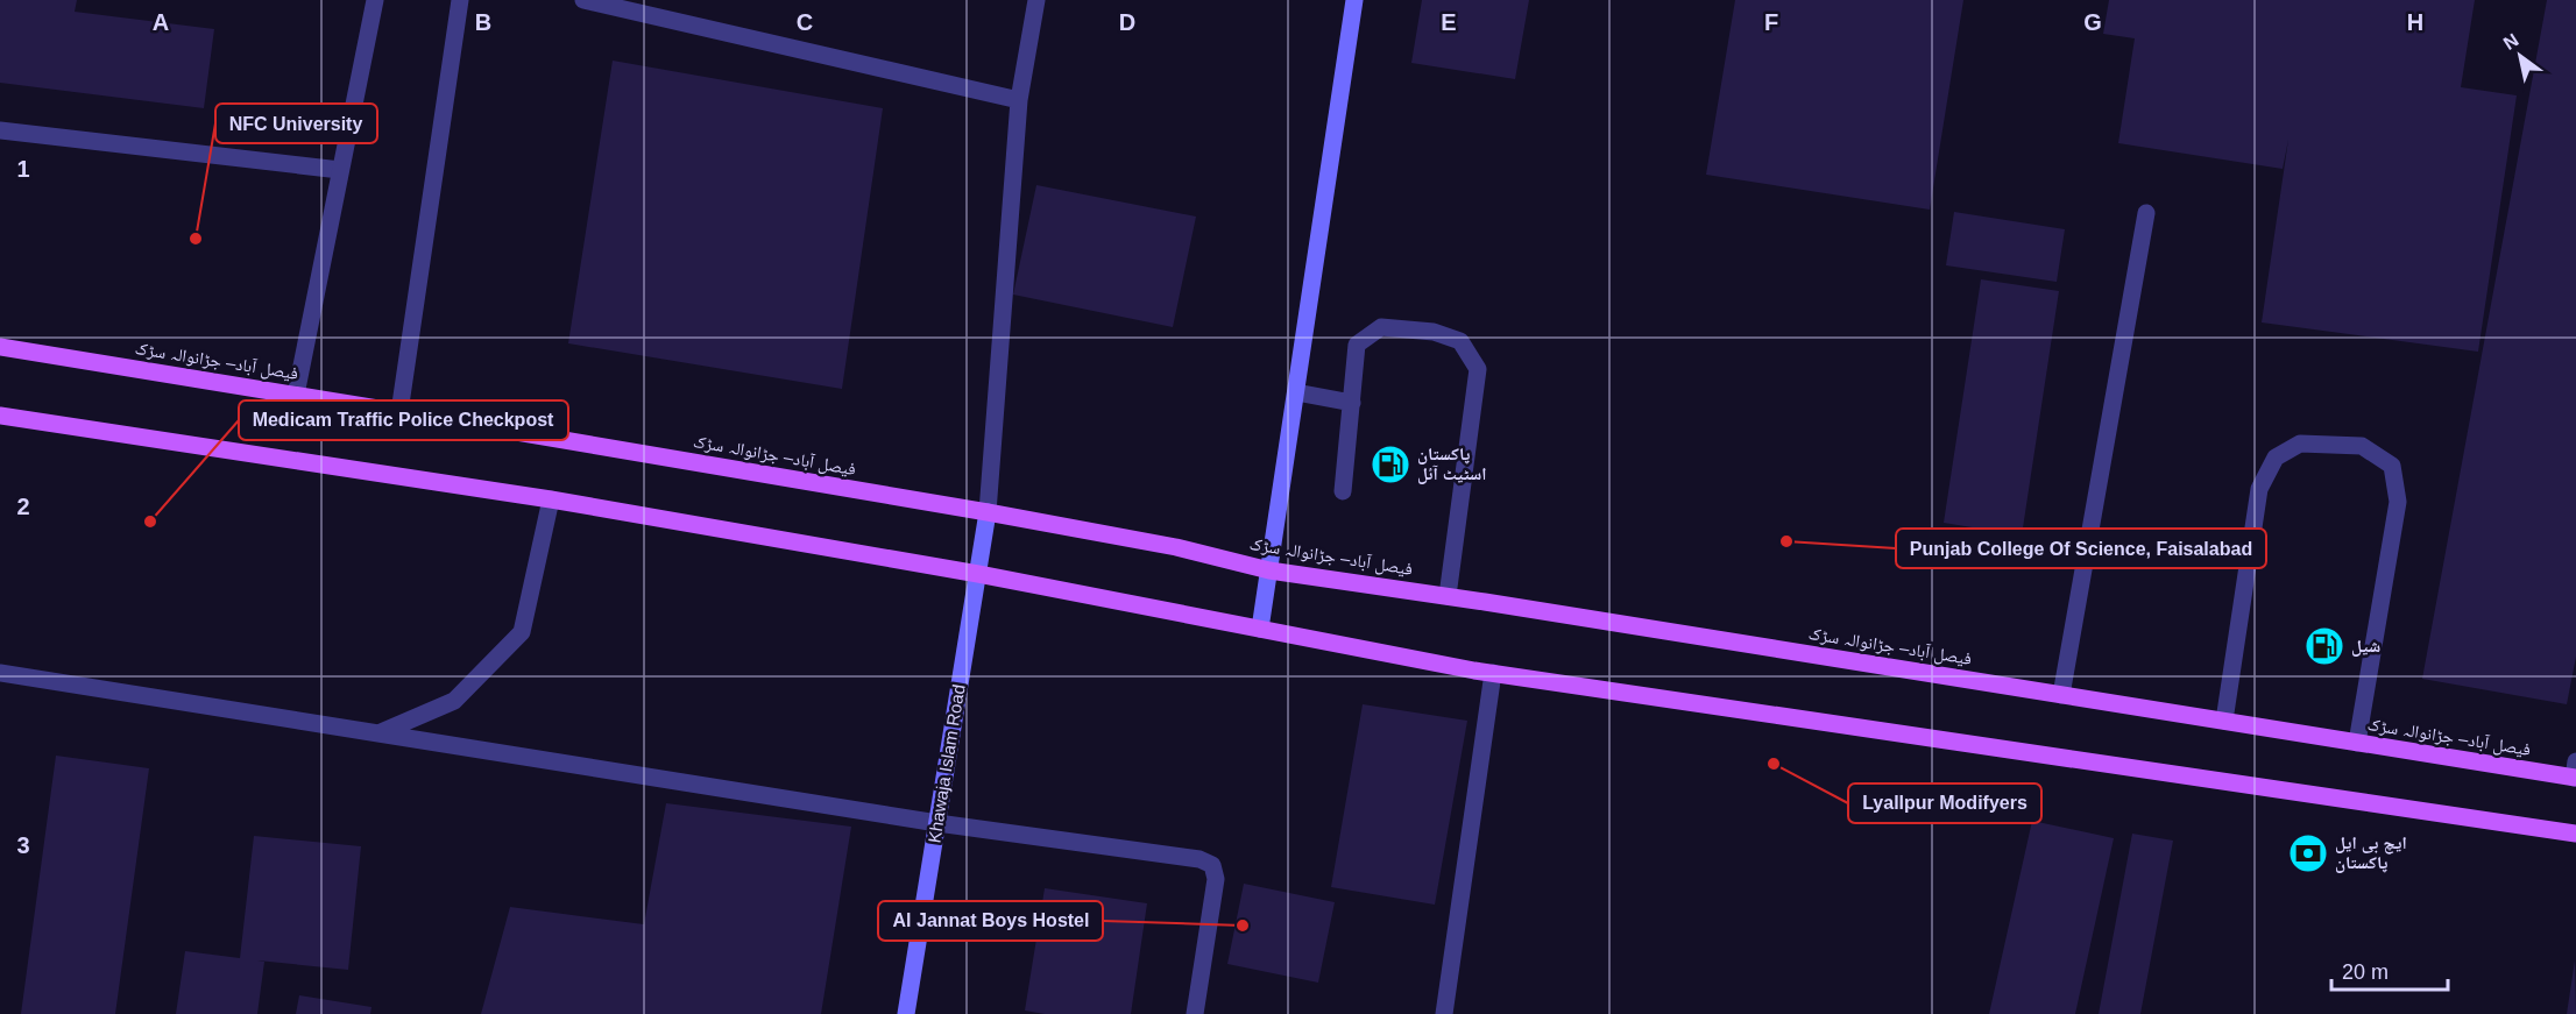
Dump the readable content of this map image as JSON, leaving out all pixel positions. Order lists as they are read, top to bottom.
{
  "streets": {
    "main road": ["فیصل آباد– جڑانوالہ سڑک"],
    "street": ["Khawaja Islam Road"]
  },
  "crossings": [
    ["فیصل آباد– جڑانوالہ سڑک", "Khawaja Islam Road"]
  ],
  "places": {
    "other": [
      "NFC University",
      "Medicam Traffic Police Checkpost",
      "Punjab College Of Science, Faisalabad",
      "Lyallpur Modifyers",
      "Al Jannat Boys Hostel"
    ],
    "fuel station": ["پاکستان اسٹیٹ آئل", "شیل"],
    "bank": ["ایچ بی ایل پاکستان"]
  },
  "scale_bar": "20 m",
  "north": "top left",
  "grid": {
    "columns": [
      "A",
      "B",
      "C",
      "D",
      "E",
      "F",
      "G",
      "H"
    ],
    "rows": ["1", "2", "3"]
  }
}
